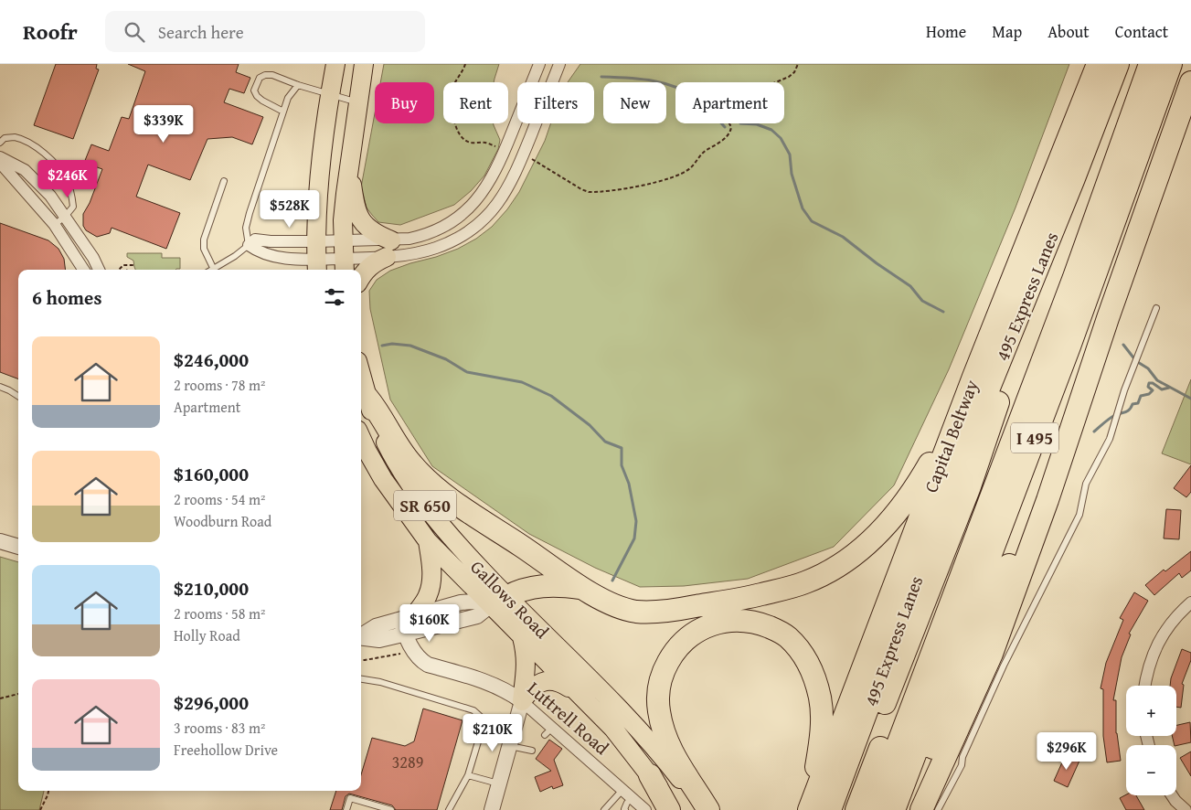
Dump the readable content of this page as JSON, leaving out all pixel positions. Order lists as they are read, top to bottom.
{
  "streets": {
    "highway": ["495 Express Lanes", "Capital Beltway", "I 495"],
    "main road": ["SR 650", "Gallows Road"],
    "street": ["Luttrell Road"]
  },
  "crossings": [
    ["495 Express Lanes", "Capital Beltway"]
  ],
  "house_numbers": ["3289"],
  "page": {
    "header": "Roofr",
    "search": "Search here",
    "nav": [
      "Home",
      "Map",
      "About",
      "Contact"
    ],
    "chip": [
      "Buy",
      "Rent",
      "Filters",
      "New",
      "Apartment"
    ],
    "price": [
      "$339K",
      "$246K",
      "$528K",
      "$160K",
      "$210K",
      "$296K"
    ],
    "heading": "6 homes",
    "list": [
      {
        "name": "$246,000",
        "note": "2 rooms · 78 m² · Apartment"
      },
      {
        "name": "$160,000",
        "note": "2 rooms · 54 m² · Woodburn Road"
      },
      {
        "name": "$210,000",
        "note": "2 rooms · 58 m² · Holly Road"
      },
      {
        "name": "$296,000",
        "note": "3 rooms · 83 m² · Freehollow Drive"
      }
    ],
    "map_buttons": ["+", "−"]
  }
}
